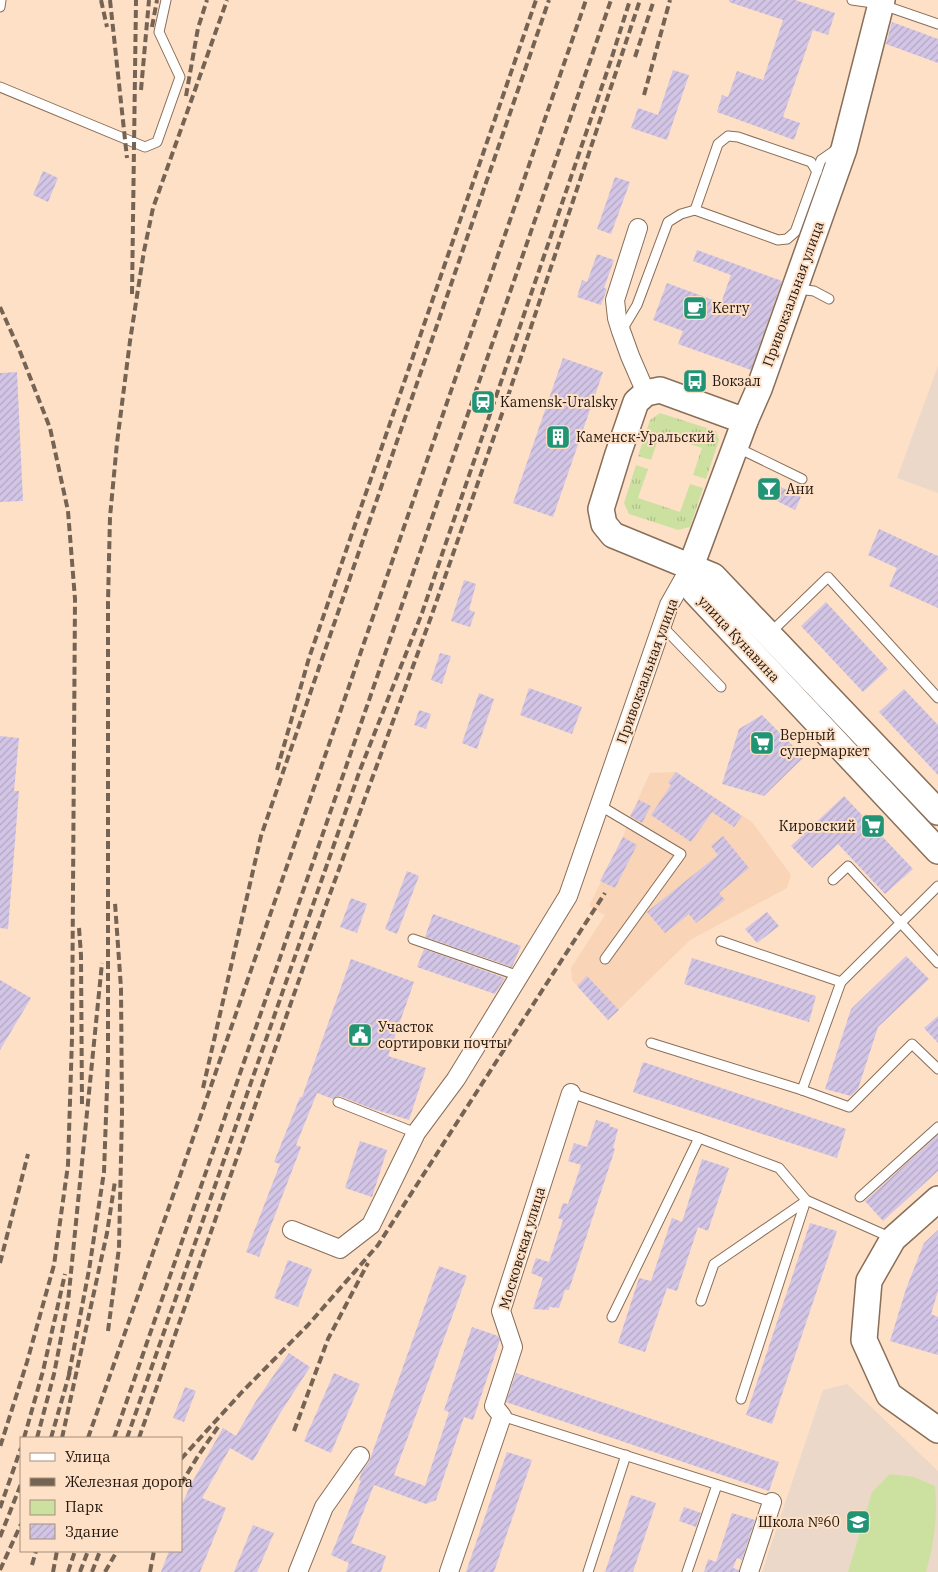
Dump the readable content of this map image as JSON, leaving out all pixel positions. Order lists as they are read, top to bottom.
{
  "streets": {
    "street": ["Привокзальная улица", "улица Кунавина", "Московская улица"]
  },
  "crossings": [
    ["Привокзальная улица", "улица Кунавина"]
  ],
  "places": {
    "cafe": ["Kerry"],
    "bus stop": ["Вокзал"],
    "station": ["Kamensk-Uralsky"],
    "building": ["Каменск-Уральский"],
    "bar": ["Ани"],
    "supermarket": ["Верный супермаркет", "Кировский"],
    "public building": ["Участок сортировки почты"],
    "school or university": ["Школа №60"]
  },
  "legend": [
    "Улица",
    "Железная дорога",
    "Парк",
    "Здание"
  ]
}
